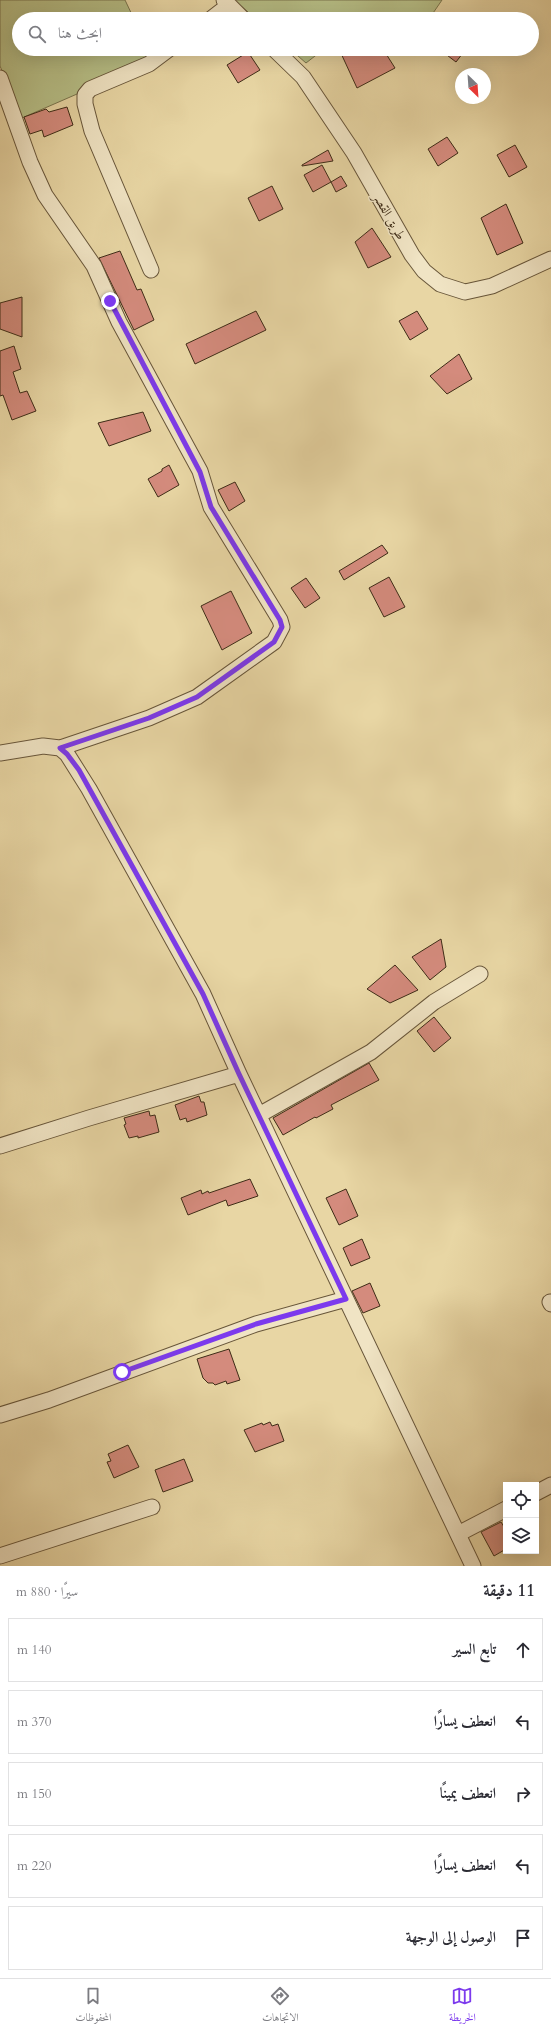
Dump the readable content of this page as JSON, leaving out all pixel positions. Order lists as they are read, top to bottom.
{
  "streets": {
    "street": ["طريق القصر"]
  },
  "north": "bottom right",
  "page": {
    "search": "ابحث هنا",
    "heading": ["11 دقيقة", "سيرًا · 880 m"],
    "list": [
      ["تابع السير", "140 m"],
      ["انعطف يسارًا", "370 m"],
      ["انعطف يمينًا", "150 m"],
      ["انعطف يسارًا", "220 m"],
      "الوصول إلى الوجهة"
    ],
    "nav": ["الخريطة", "الاتجاهات", "المحفوظات"]
  }
}
